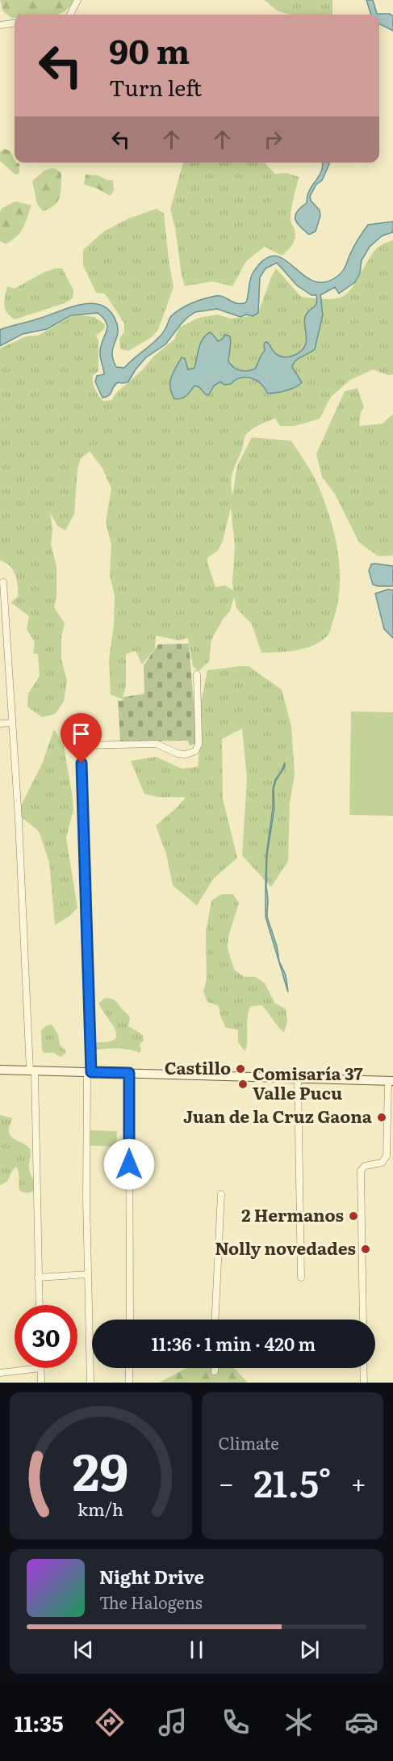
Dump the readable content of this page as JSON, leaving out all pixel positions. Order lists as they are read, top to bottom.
{
  "places": [
    "Castillo",
    "Comisaría 37 Valle Pucu",
    "Juan de la Cruz Gaona",
    "2 Hermanos",
    "Nolly novedades"
  ],
  "page": {
    "turn": ["90 m", "Turn left"],
    "limit": "30",
    "trip": "11:36 · 1 min · 420 m",
    "tile": "Climate",
    "heat": ["−", "21.5°", "+"],
    "song": ["Night Drive", "The Halogens"],
    "tabs": "11:35",
    "gauge": ["29", "km/h"]
  }
}
